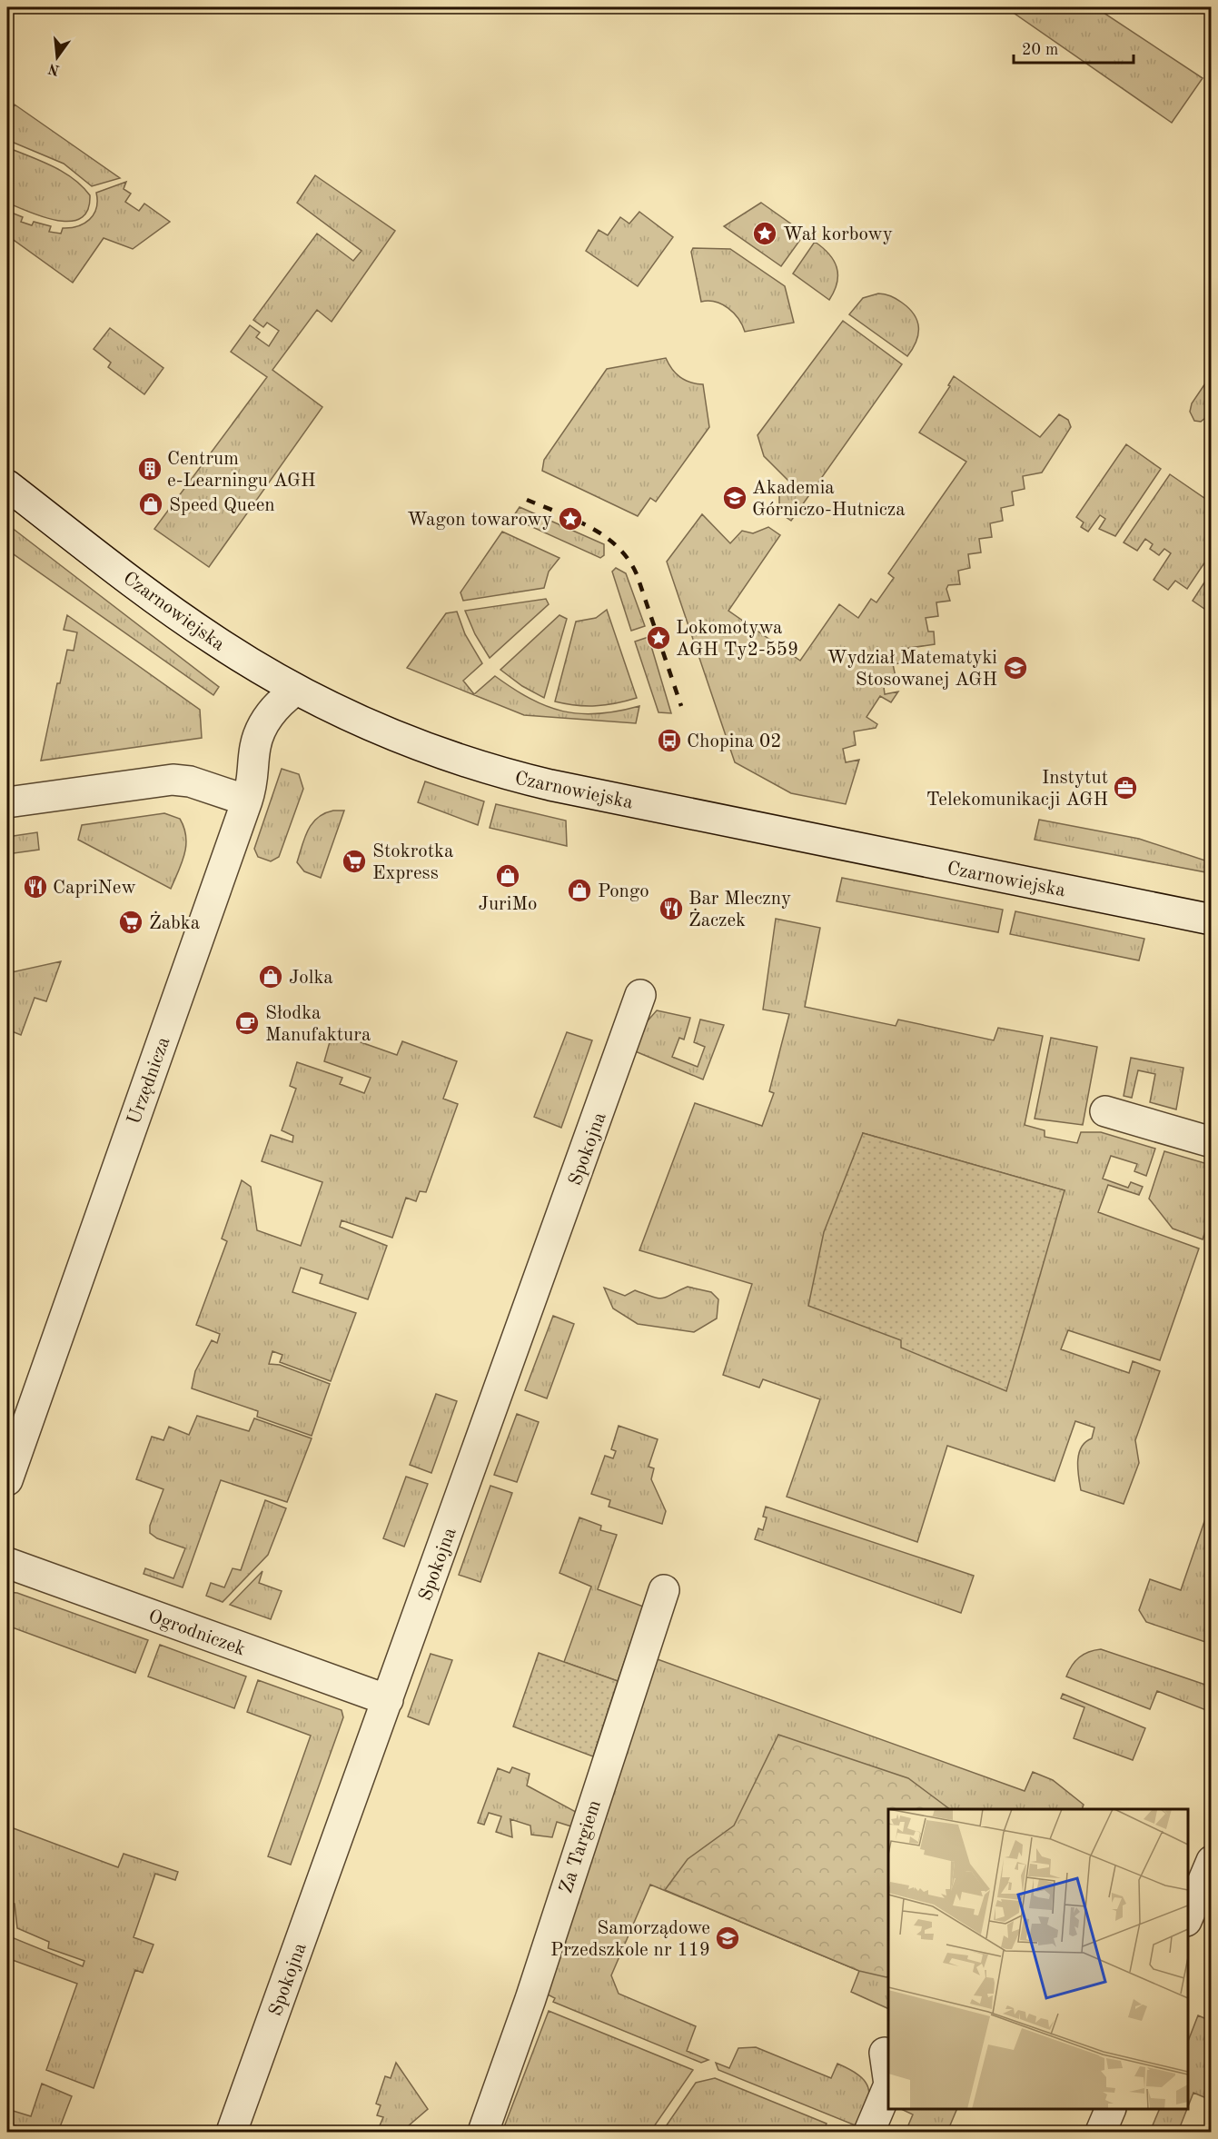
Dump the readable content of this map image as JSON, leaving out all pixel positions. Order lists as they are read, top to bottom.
{
  "streets": {
    "street": [
      "Czarnowiejska",
      "Urzędnicza",
      "Spokojna",
      "Ogrodniczek",
      "Za Targiem"
    ]
  },
  "crossings": [
    ["Czarnowiejska", "Urzędnicza"],
    ["Spokojna", "Ogrodniczek"]
  ],
  "places": {
    "place": ["Wał korbowy", "Wagon towarowy", "Lokomotywa AGH Ty2-559"],
    "building": ["Centrum e-Learningu AGH"],
    "school or university": ["Akademia Górniczo-Hutnicza", "Wydział Matematyki Stosowanej AGH", "Samorządowe Przedszkole nr 119"],
    "shop": [
      "Speed Queen",
      "JuriMo",
      "Pongo",
      "Jolka"
    ],
    "bus stop": ["Chopina 02"],
    "office": ["Instytut Telekomunikacji AGH"],
    "supermarket": ["Stokrotka Express", "Żabka"],
    "restaurant": ["CapriNew", "Bar Mleczny Żaczek"],
    "cafe": ["Słodka Manufaktura"]
  },
  "scale_bar": "20 m",
  "north": "bottom"
}
